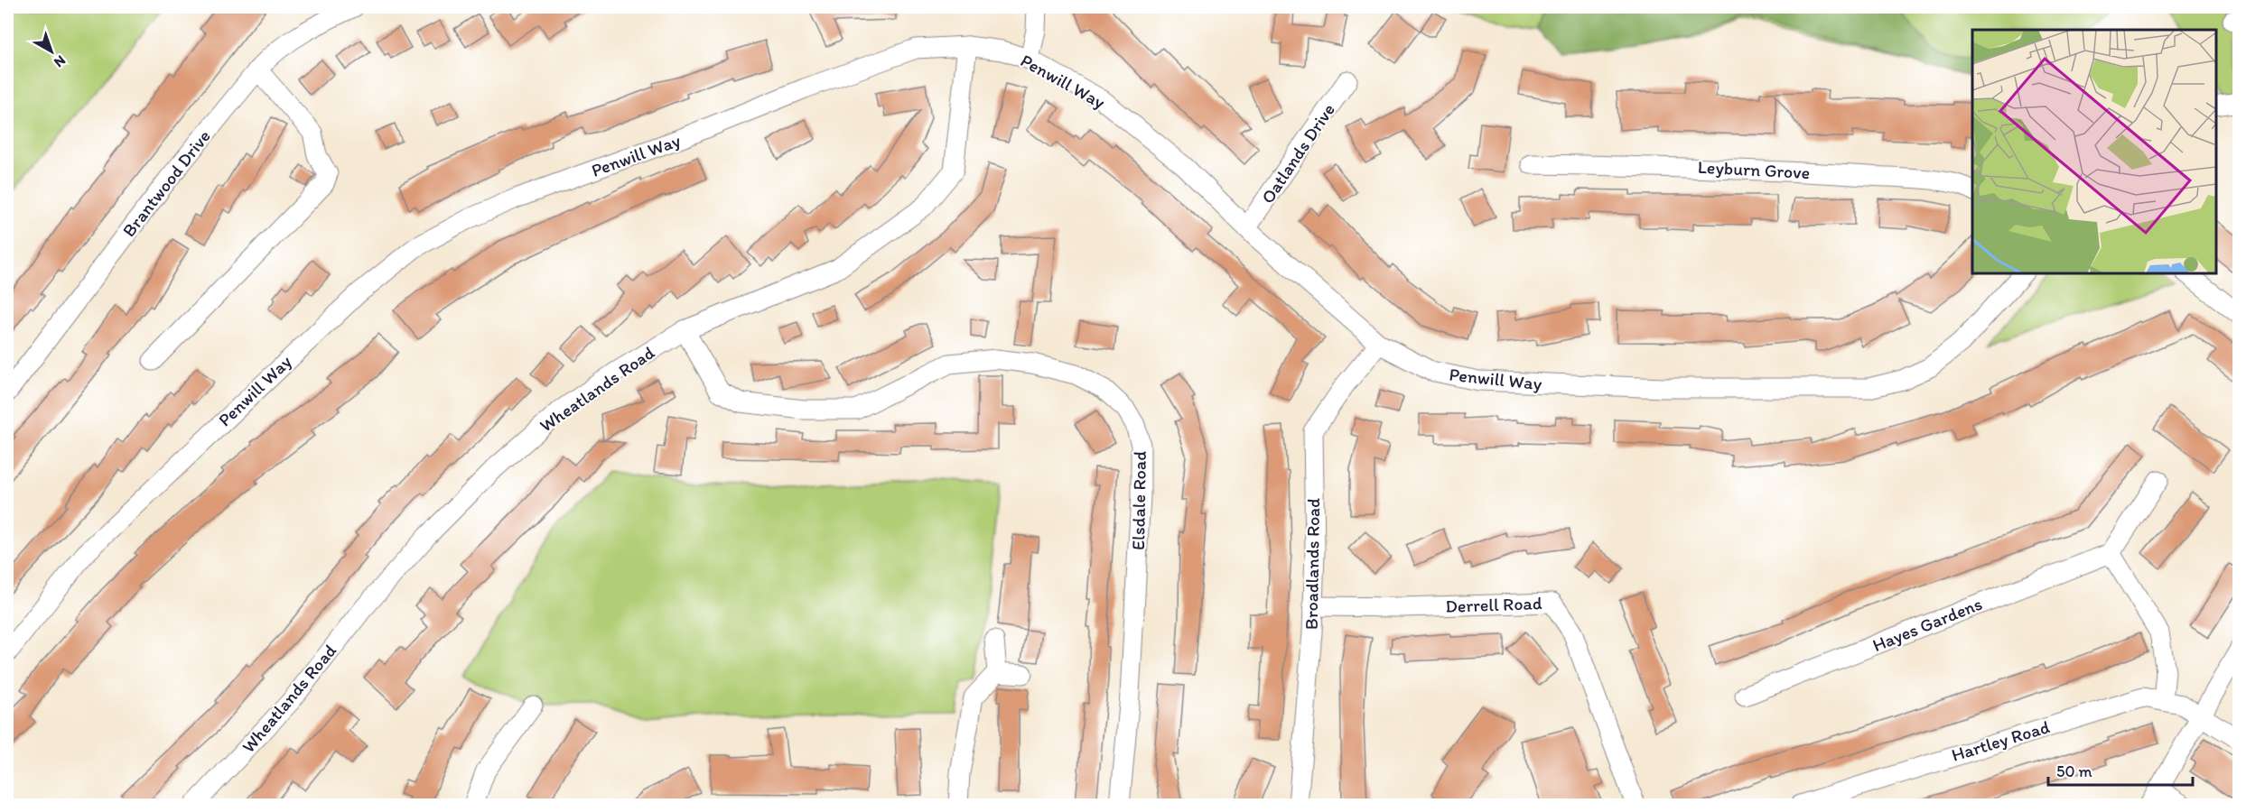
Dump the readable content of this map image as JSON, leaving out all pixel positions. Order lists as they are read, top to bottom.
{
  "streets": {
    "street": [
      "Penwill Way",
      "Oatlands Drive",
      "Leyburn Grove",
      "Brantwood Drive",
      "Wheatlands Road",
      "Elsdale Road",
      "Broadlands Road",
      "Derrell Road",
      "Hayes Gardens",
      "Hartley Road"
    ]
  },
  "crossings": [
    ["Penwill Way", "Oatlands Drive"],
    ["Penwill Way", "Wheatlands Road"],
    ["Penwill Way", "Broadlands Road"],
    ["Wheatlands Road", "Elsdale Road"],
    ["Broadlands Road", "Derrell Road"]
  ],
  "scale_bar": "50 m",
  "north": "bottom right"
}
